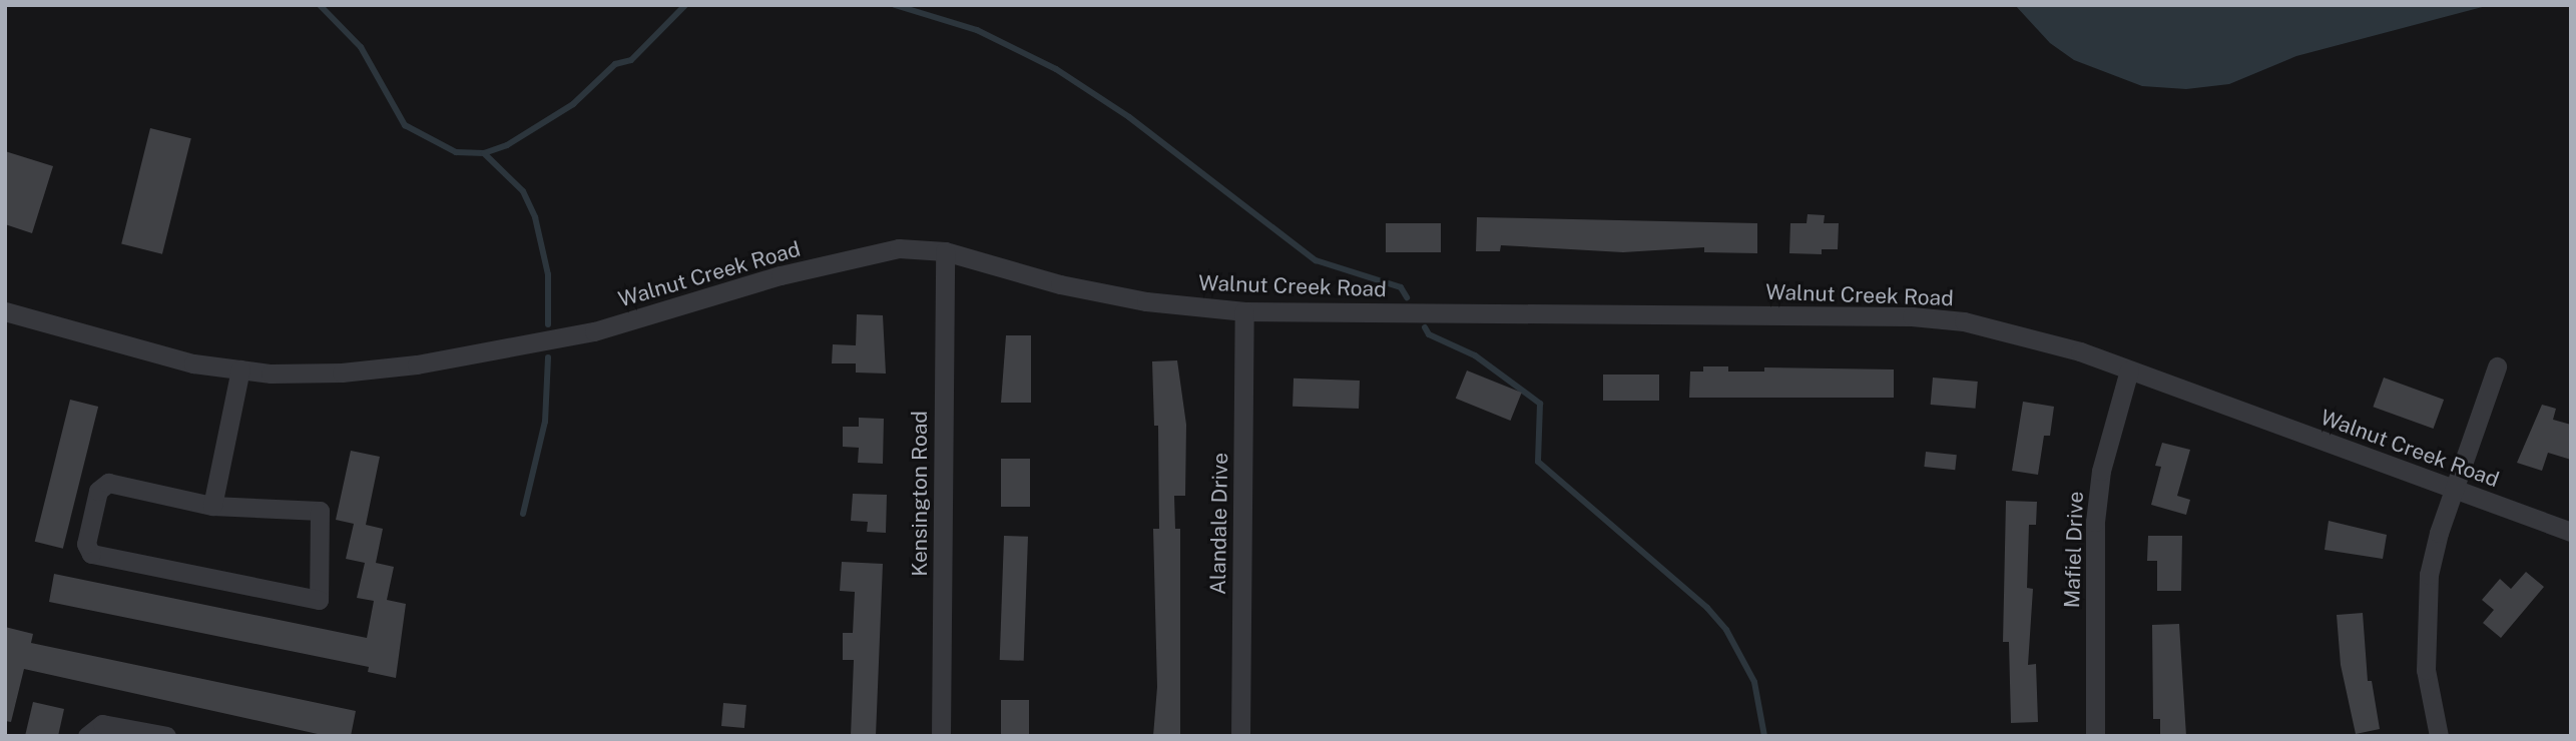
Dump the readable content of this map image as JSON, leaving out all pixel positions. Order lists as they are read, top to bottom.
{
  "streets": {
    "street": [
      "Walnut Creek Road",
      "Kensington Road",
      "Alandale Drive",
      "Mafiel Drive"
    ]
  },
  "crossings": [
    ["Walnut Creek Road", "Kensington Road"],
    ["Walnut Creek Road", "Alandale Drive"],
    ["Walnut Creek Road", "Mafiel Drive"]
  ]
}
